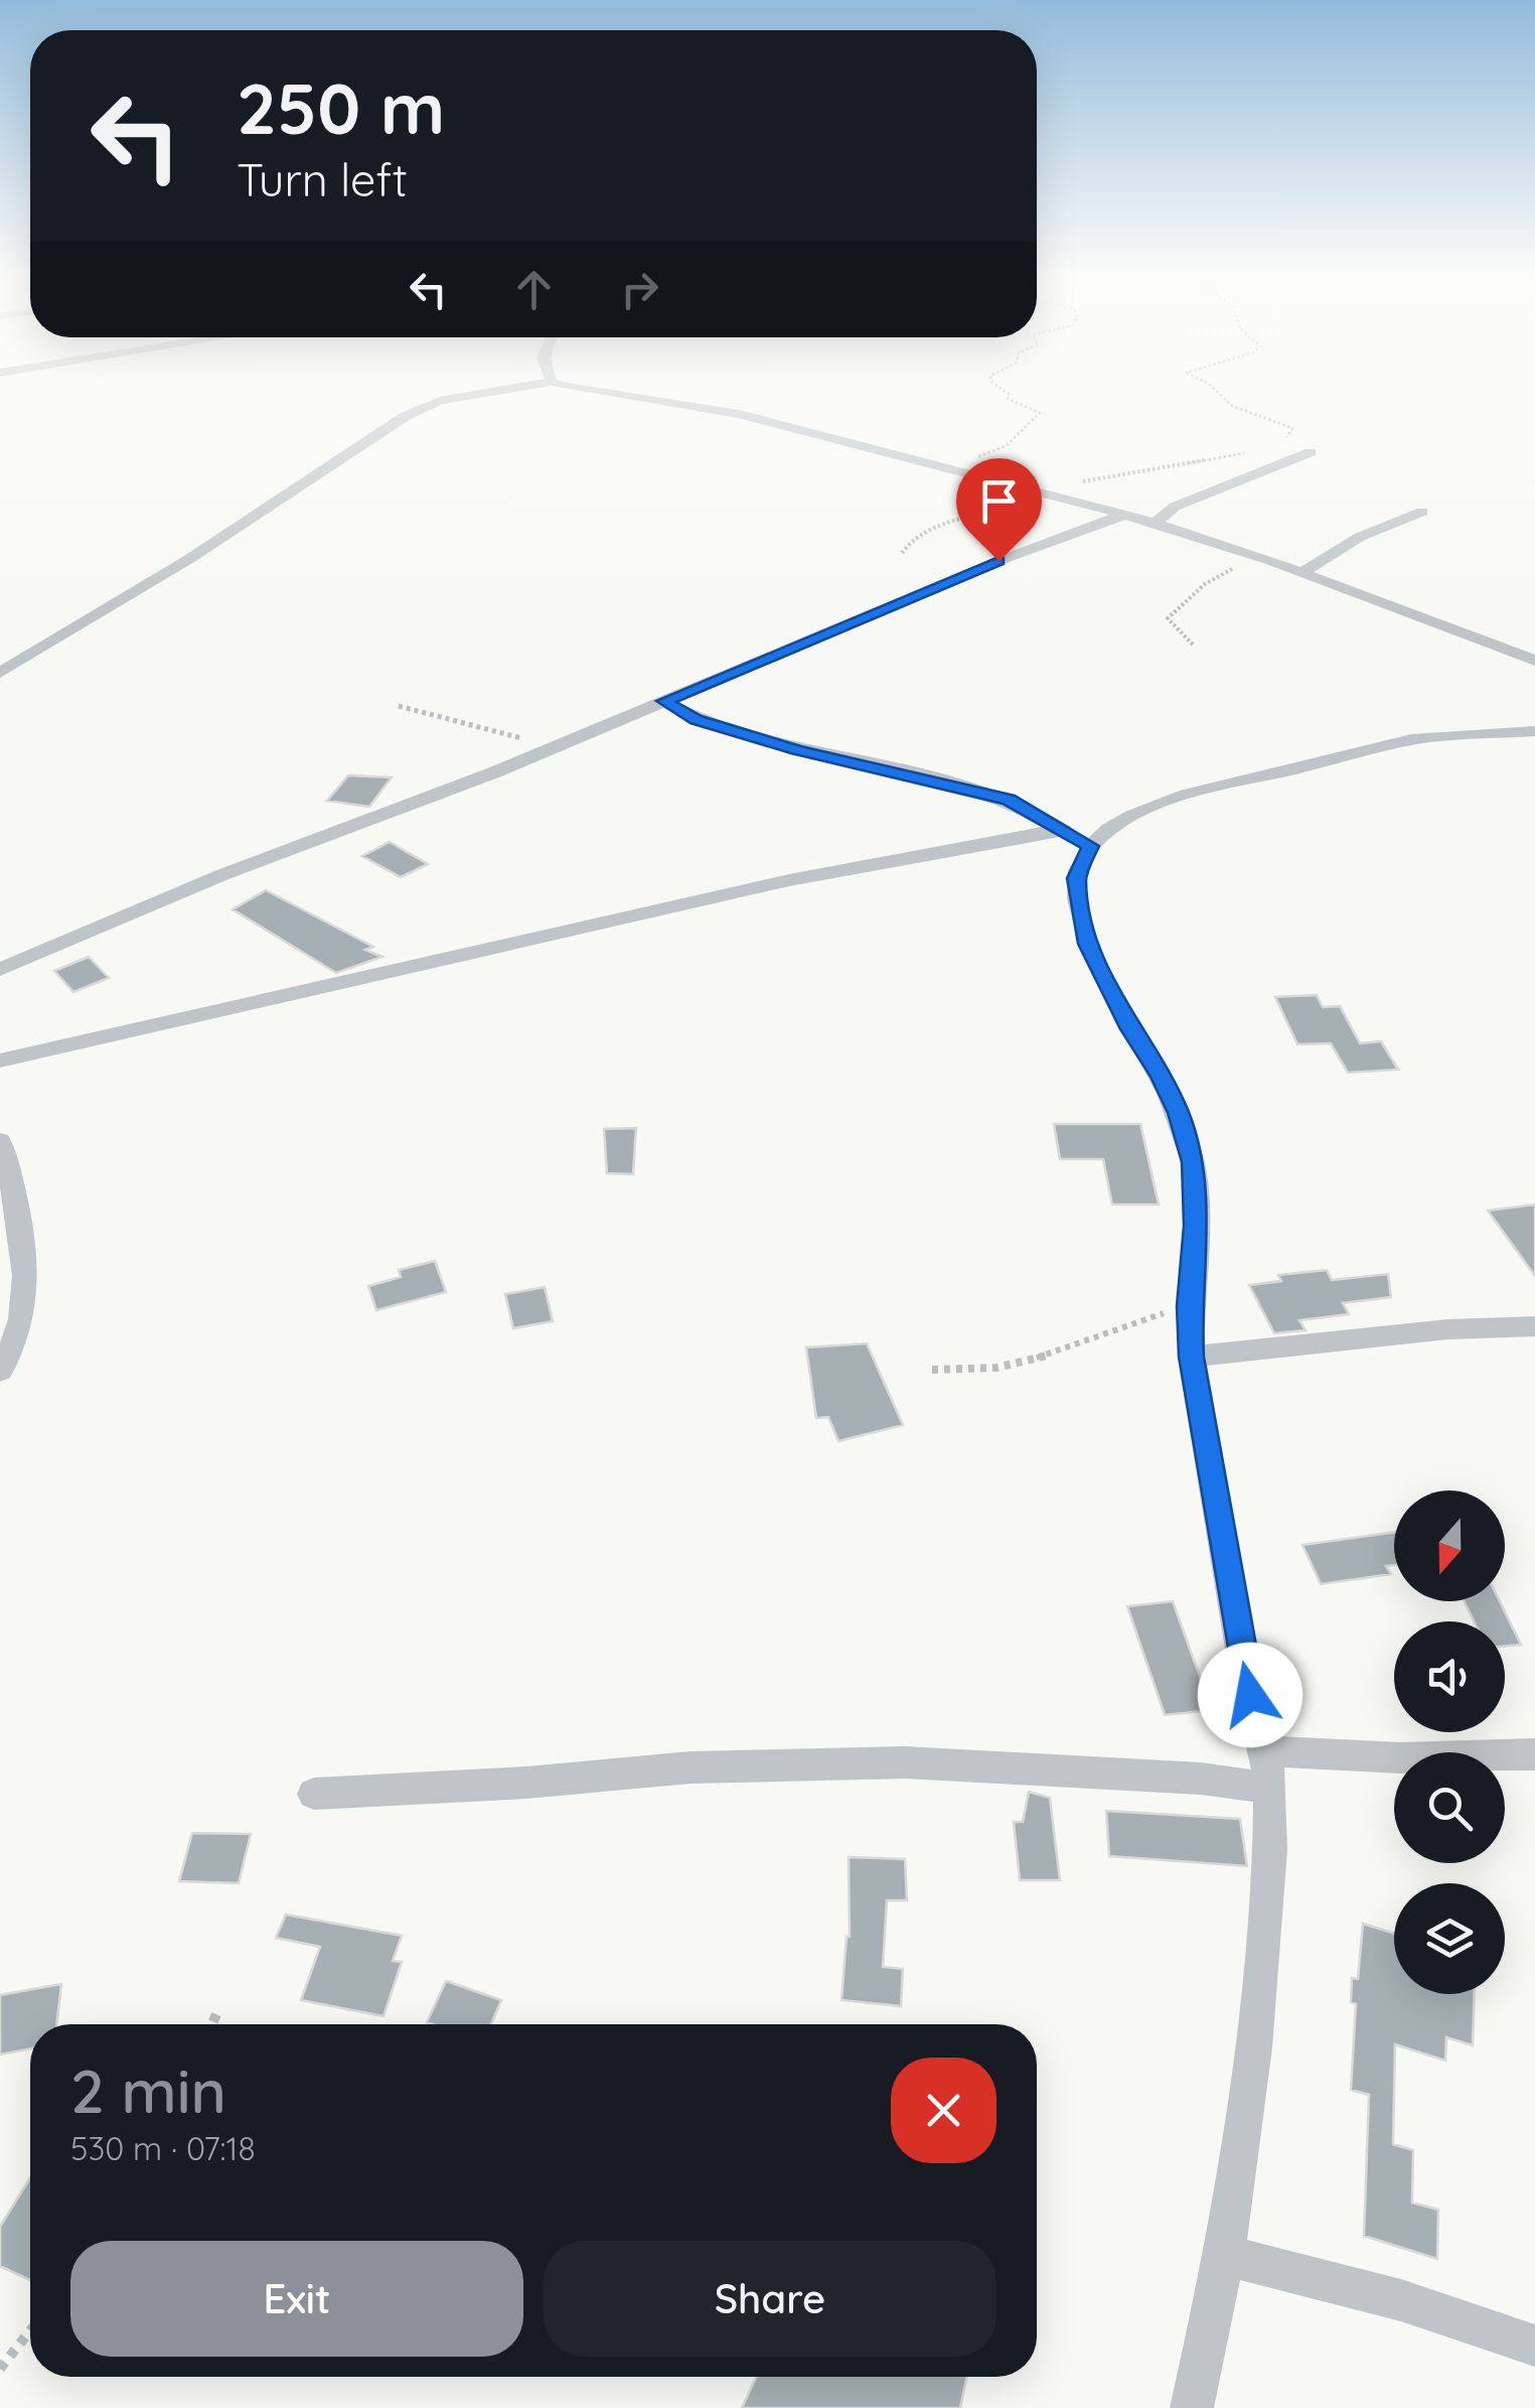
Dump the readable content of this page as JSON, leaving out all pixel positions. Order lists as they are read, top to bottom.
{
  "north": "bottom",
  "page": {
    "turn": ["250 m", "Turn left"],
    "heading": ["2 min", "530 m · 07:18"],
    "buttons": ["Exit", "Share"]
  }
}
